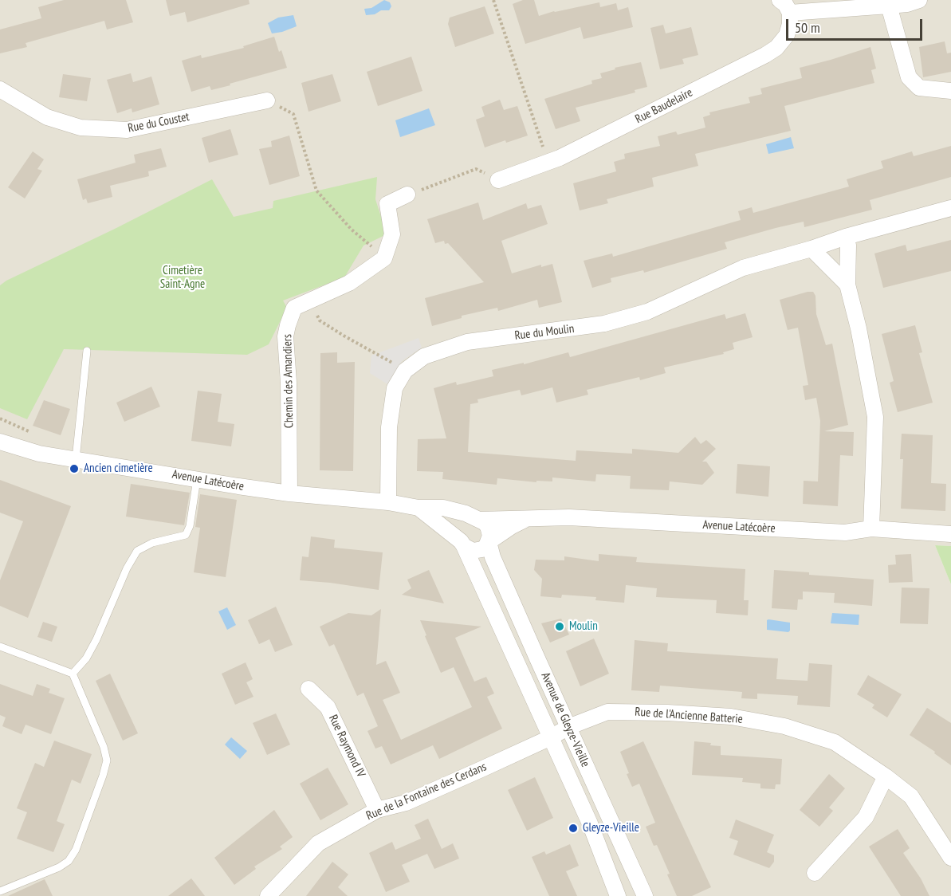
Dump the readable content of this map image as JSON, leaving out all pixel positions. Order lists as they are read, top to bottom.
{
  "streets": {
    "street": [
      "Rue Baudelaire",
      "Rue du Coustet",
      "Rue du Moulin",
      "Chemin des Amandiers",
      "Avenue Latécoère",
      "Rue de l'Ancienne Batterie",
      "Avenue de Gleyze-Vieille",
      "Rue Raymond IV",
      "Rue de la Fontaine des Cerdans"
    ]
  },
  "crossings": [
    ["Rue du Moulin", "Avenue Latécoère"],
    ["Chemin des Amandiers", "Avenue Latécoère"],
    ["Avenue Latécoère", "Avenue de Gleyze-Vieille"],
    ["Rue de l'Ancienne Batterie", "Avenue de Gleyze-Vieille"],
    ["Rue de l'Ancienne Batterie", "Rue de la Fontaine des Cerdans"],
    ["Avenue de Gleyze-Vieille", "Rue de la Fontaine des Cerdans"],
    ["Rue Raymond IV", "Rue de la Fontaine des Cerdans"]
  ],
  "parks": ["Cimetière Saint-Agne"],
  "places": ["Ancien cimetière", "Moulin", "Gleyze-Vieille"],
  "scale_bar": "50 m"
}
